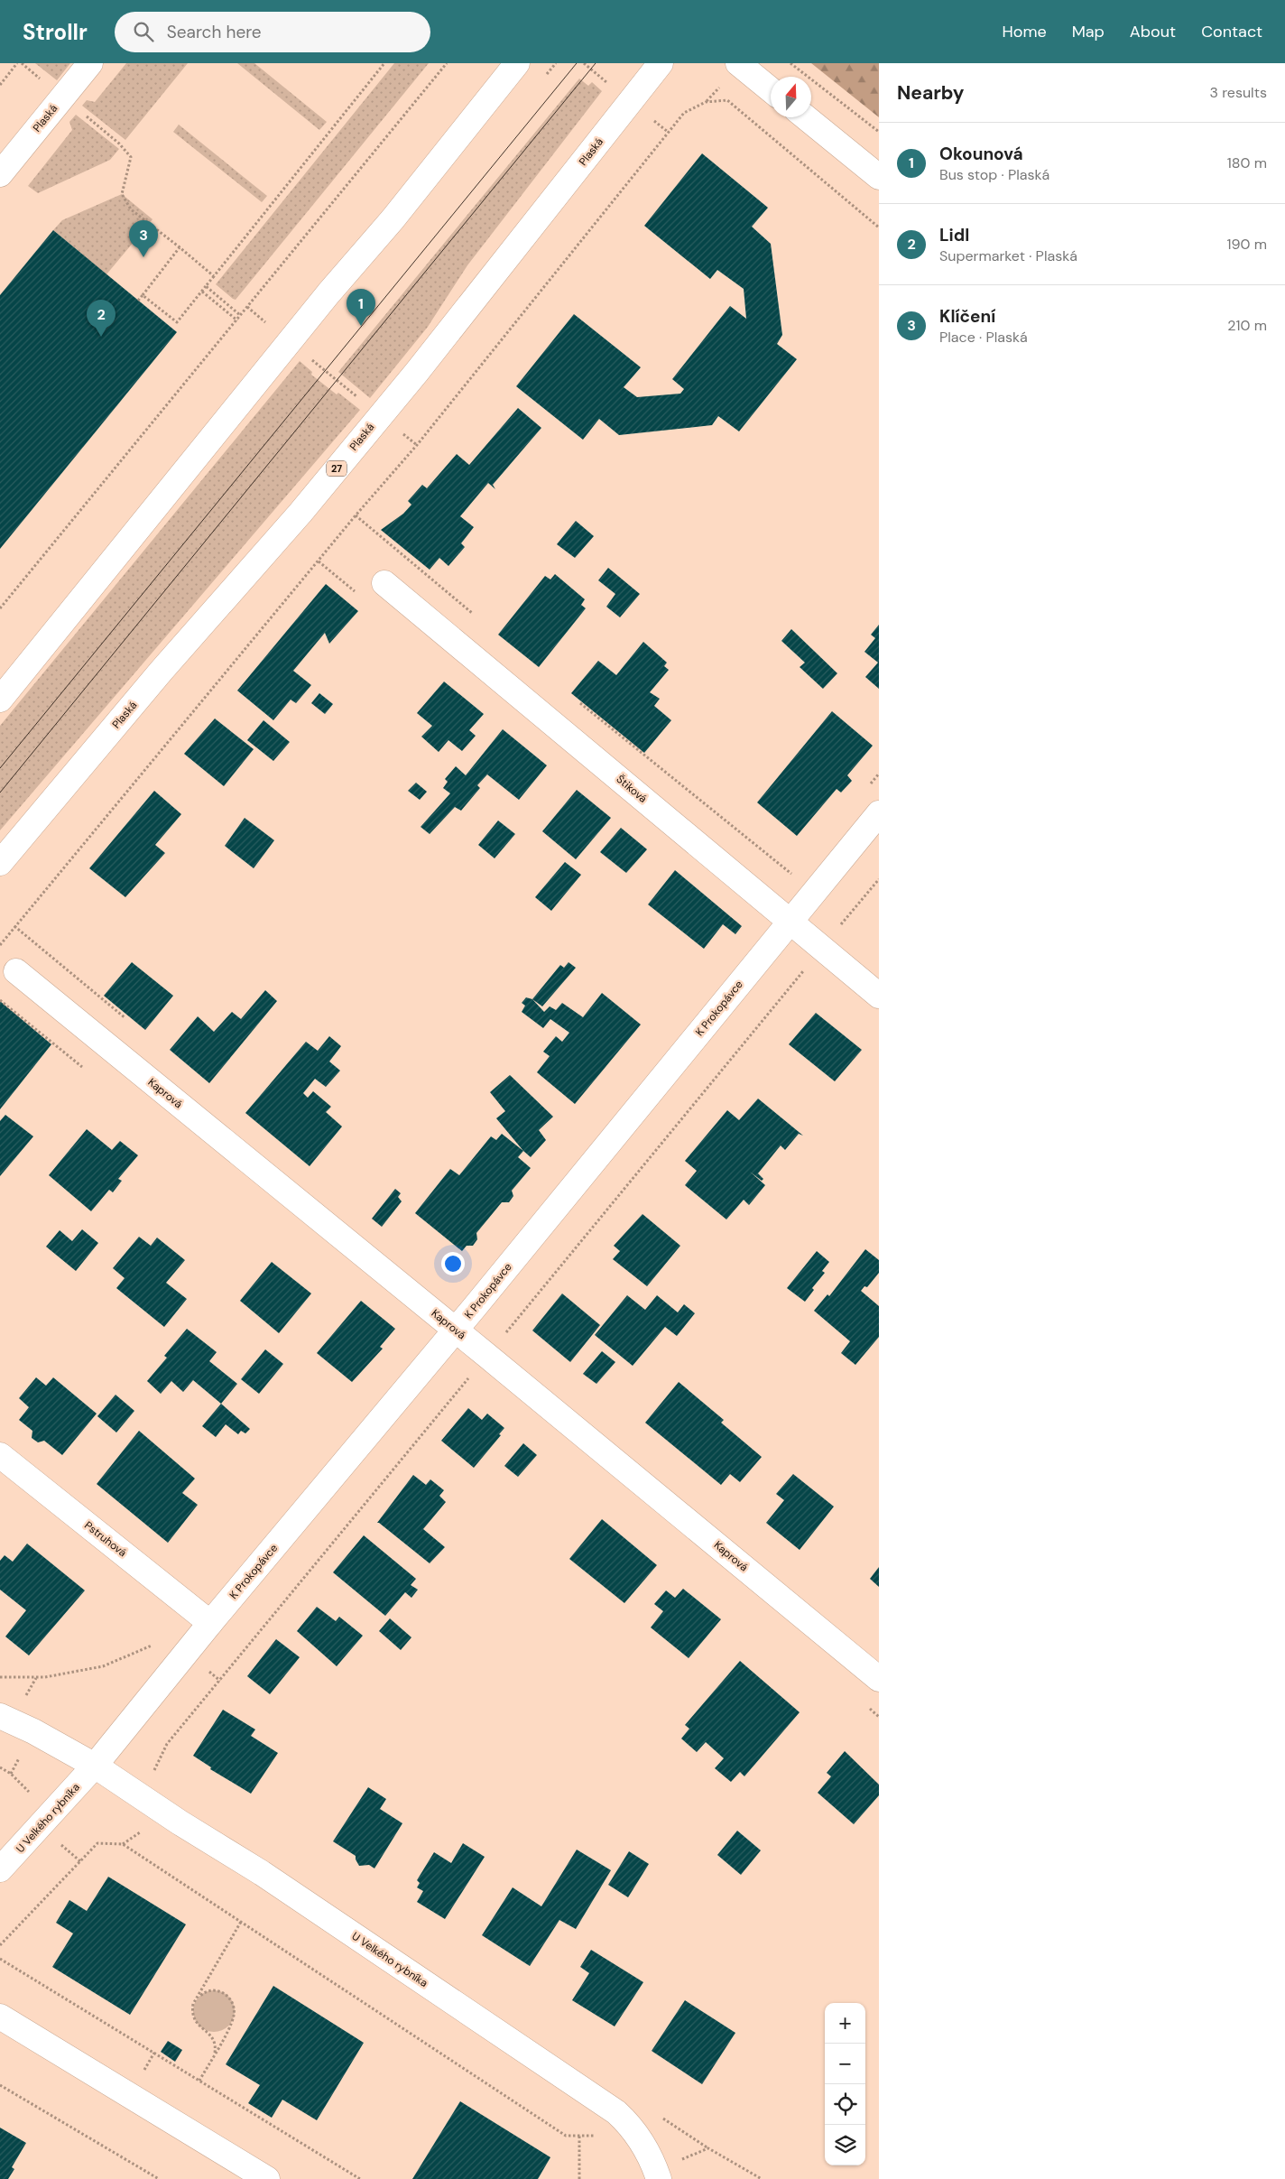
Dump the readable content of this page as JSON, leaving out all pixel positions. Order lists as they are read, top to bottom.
{
  "streets": {
    "street": [
      "Plaská",
      "27",
      "Štiková",
      "K Prokopávce",
      "Kaprová",
      "Pstruhová",
      "U Velkého rybníka"
    ]
  },
  "crossings": [
    ["Štiková", "K Prokopávce"],
    ["K Prokopávce", "Kaprová"],
    ["K Prokopávce", "Pstruhová"],
    ["K Prokopávce", "U Velkého rybníka"]
  ],
  "north": "top",
  "page": {
    "header": "Strollr",
    "search": "Search here",
    "nav": [
      "Home",
      "Map",
      "About",
      "Contact"
    ],
    "heading": ["Nearby", "3 results"],
    "list": [
      {
        "mark": "1",
        "name": "Okounová",
        "note": "Bus stop · Plaská",
        "value": "180 m"
      },
      {
        "mark": "2",
        "name": "Lidl",
        "note": "Supermarket · Plaská",
        "value": "190 m"
      },
      {
        "mark": "3",
        "name": "Klíčení",
        "note": "Place · Plaská",
        "value": "210 m"
      }
    ],
    "pins": ["3", "1", "2"],
    "map_buttons": ["+", "−"]
  }
}
